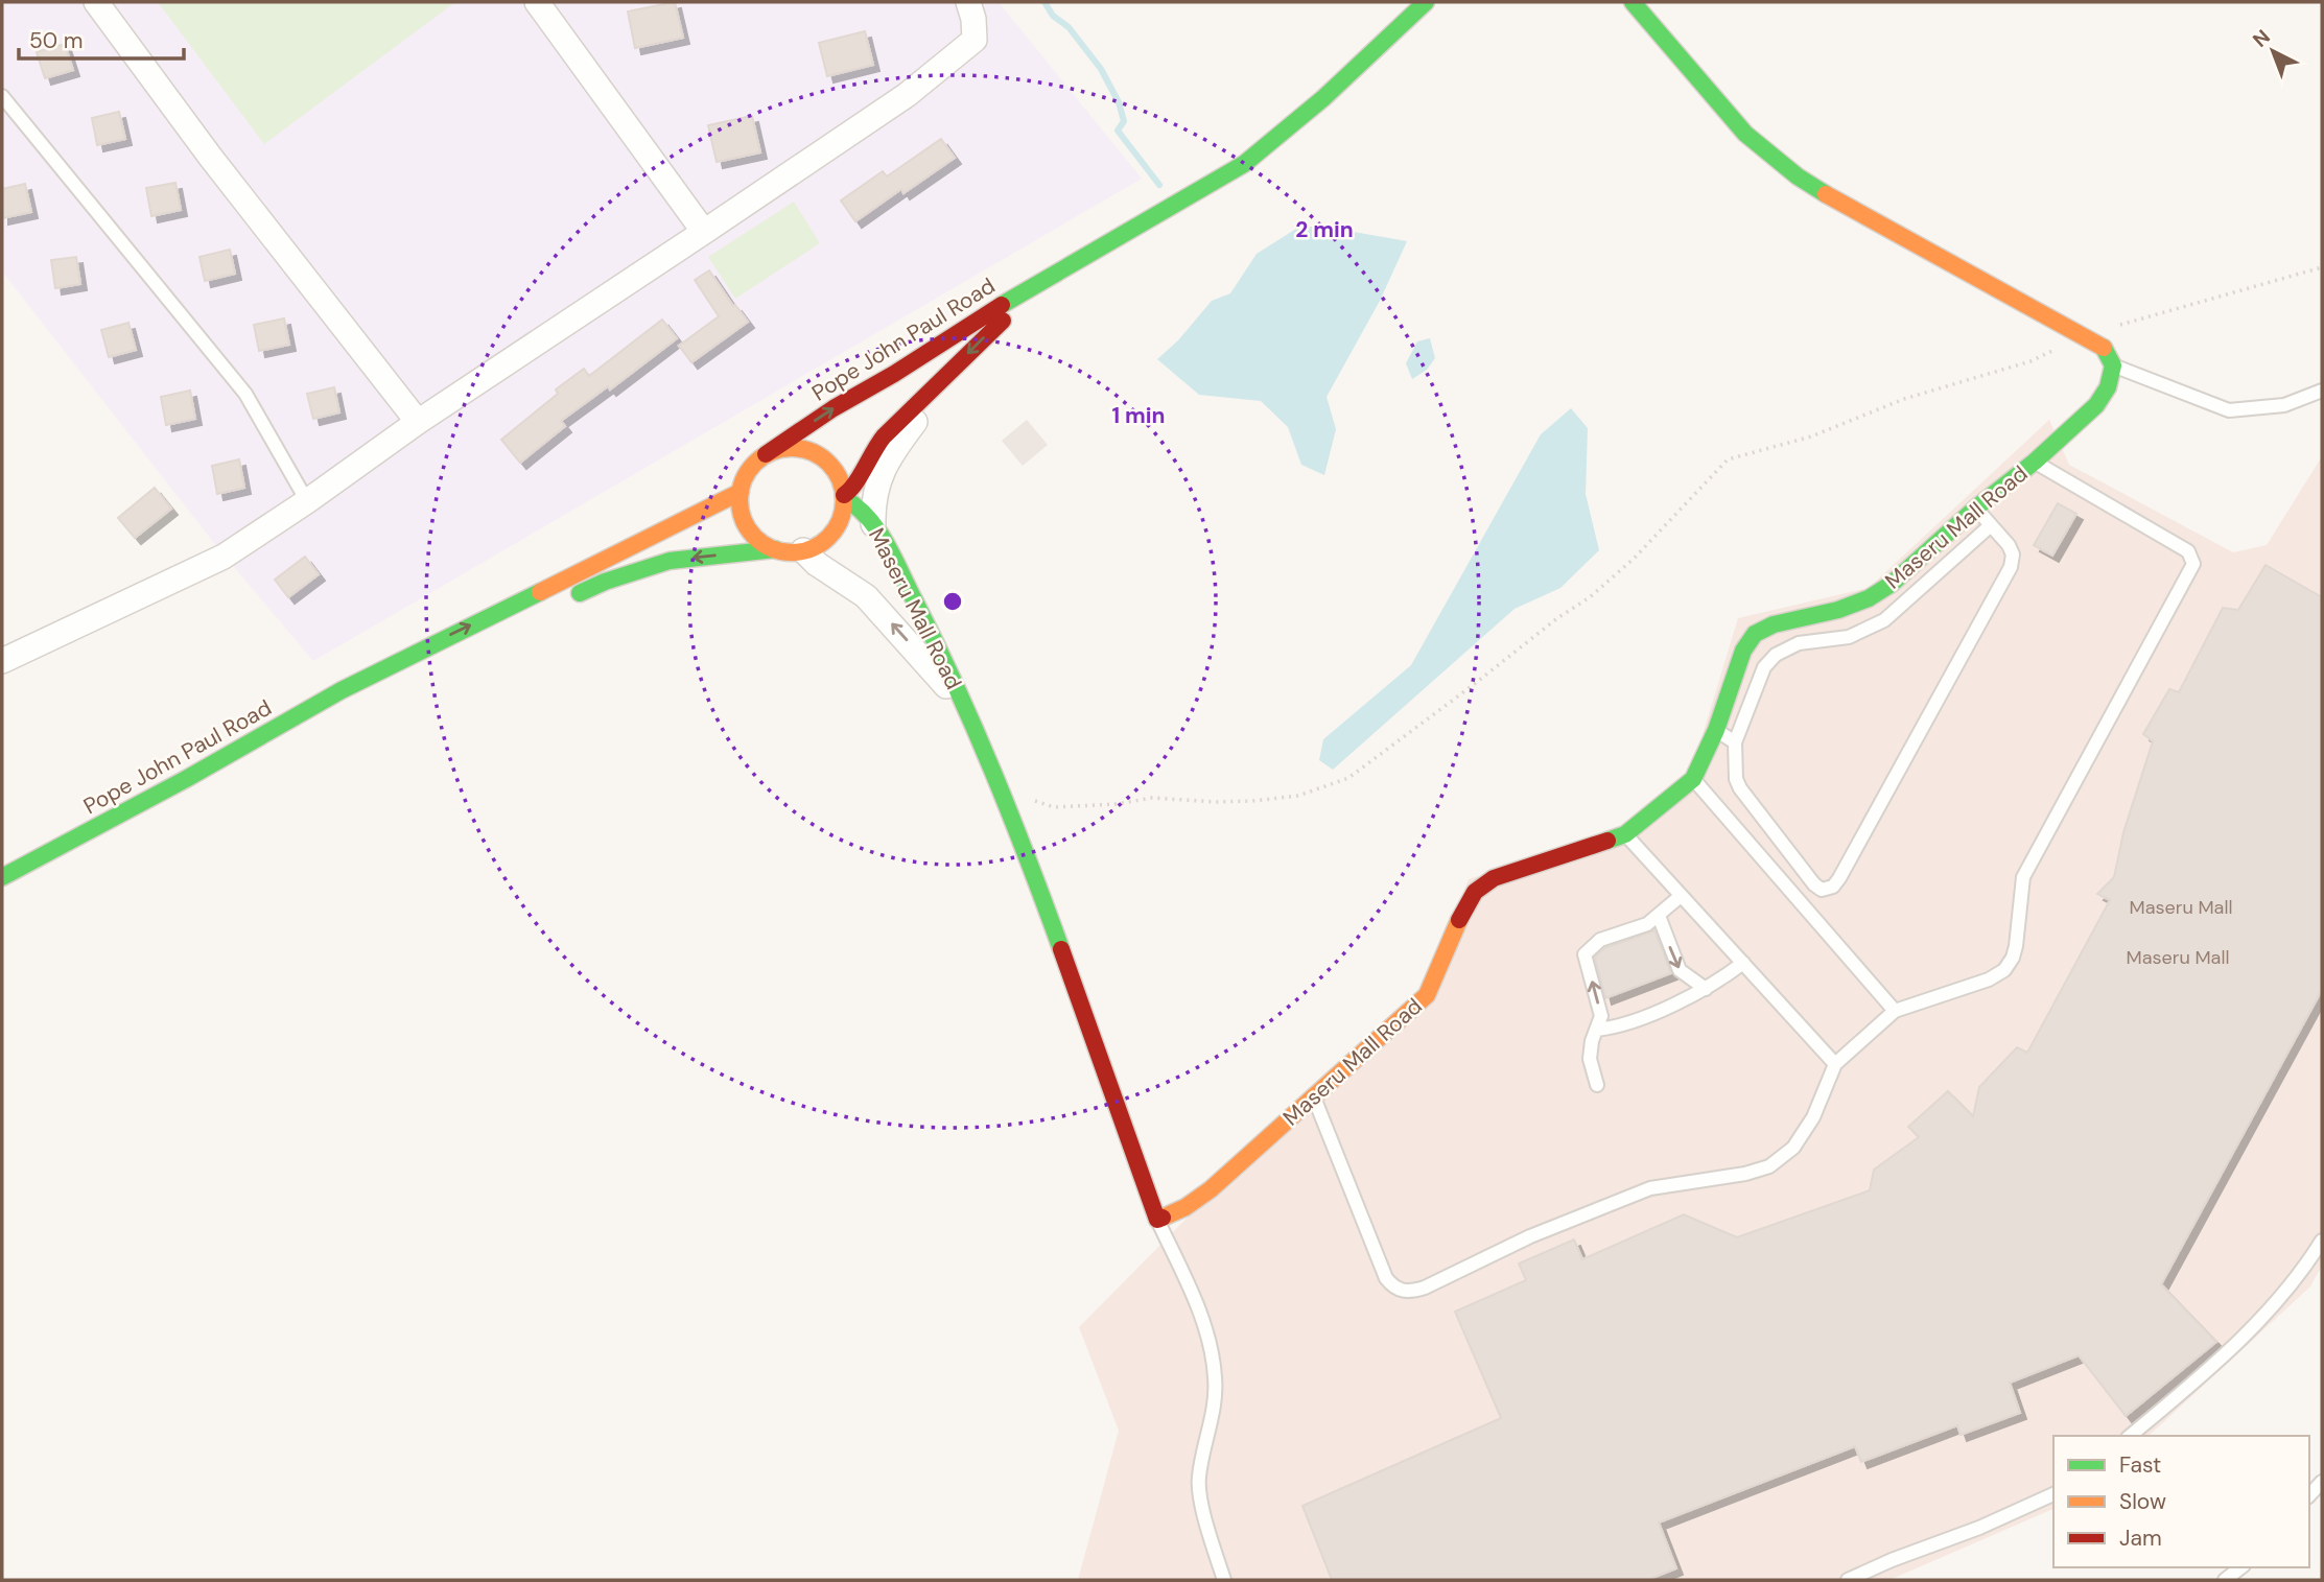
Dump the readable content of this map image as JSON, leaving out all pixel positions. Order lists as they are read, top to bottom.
{
  "streets": {
    "street": ["Pope John Paul Road", "Maseru Mall Road"]
  },
  "crossings": [
    ["Pope John Paul Road", "Maseru Mall Road"]
  ],
  "house_numbers": ["Maseru Mall", "Maseru Mall"],
  "legend": ["Fast", "Slow", "Jam"],
  "scale_bar": "50 m",
  "north": "top left",
  "rings": ["2 min", "1 min"]
}
